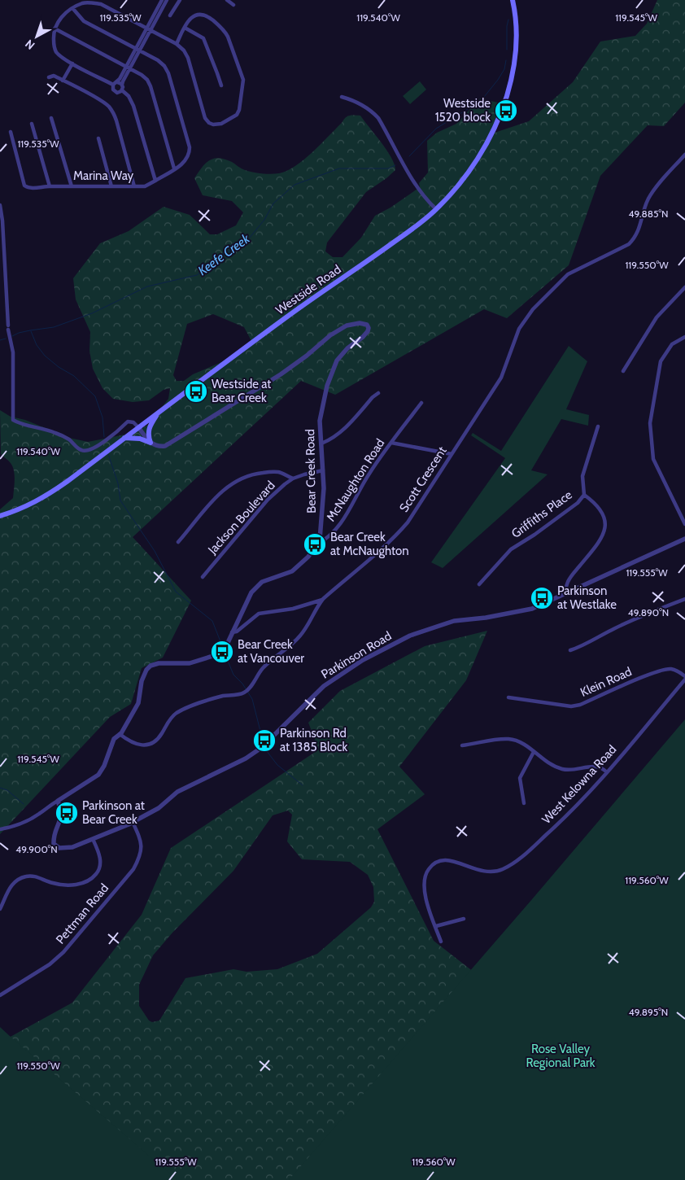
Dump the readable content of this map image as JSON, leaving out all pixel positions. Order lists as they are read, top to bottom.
{
  "streets": {
    "main road": ["Westside Road"],
    "street": [
      "Marina Way",
      "Bear Creek Road",
      "Scott Crescent",
      "McNaughton Road",
      "Griffiths Place",
      "Jackson Boulevard",
      "Parkinson Road",
      "Klein Road",
      "West Kelowna Road",
      "Pettman Road"
    ]
  },
  "crossings": [
    ["Bear Creek Road", "Scott Crescent"],
    ["Bear Creek Road", "McNaughton Road"],
    ["Bear Creek Road", "Jackson Boulevard"],
    ["Bear Creek Road", "Parkinson Road"],
    ["Parkinson Road", "Pettman Road"]
  ],
  "water": ["Keefe Creek"],
  "parks": ["Rose Valley Regional Park"],
  "places": {
    "bus stop": [
      "Westside 1520 block",
      "Westside at Bear Creek",
      "Bear Creek at McNaughton",
      "Parkinson at Westlake",
      "Bear Creek at Vancouver",
      "Parkinson Rd at 1385 Block",
      "Parkinson at Bear Creek"
    ]
  },
  "north": "bottom left",
  "coordinates": [
    "119.535°W",
    "119.540°W",
    "119.545°W",
    "49.885°N",
    "119.550°W",
    "119.555°W",
    "49.890°N",
    "49.900°N",
    "119.560°W",
    "49.895°N"
  ]
}
